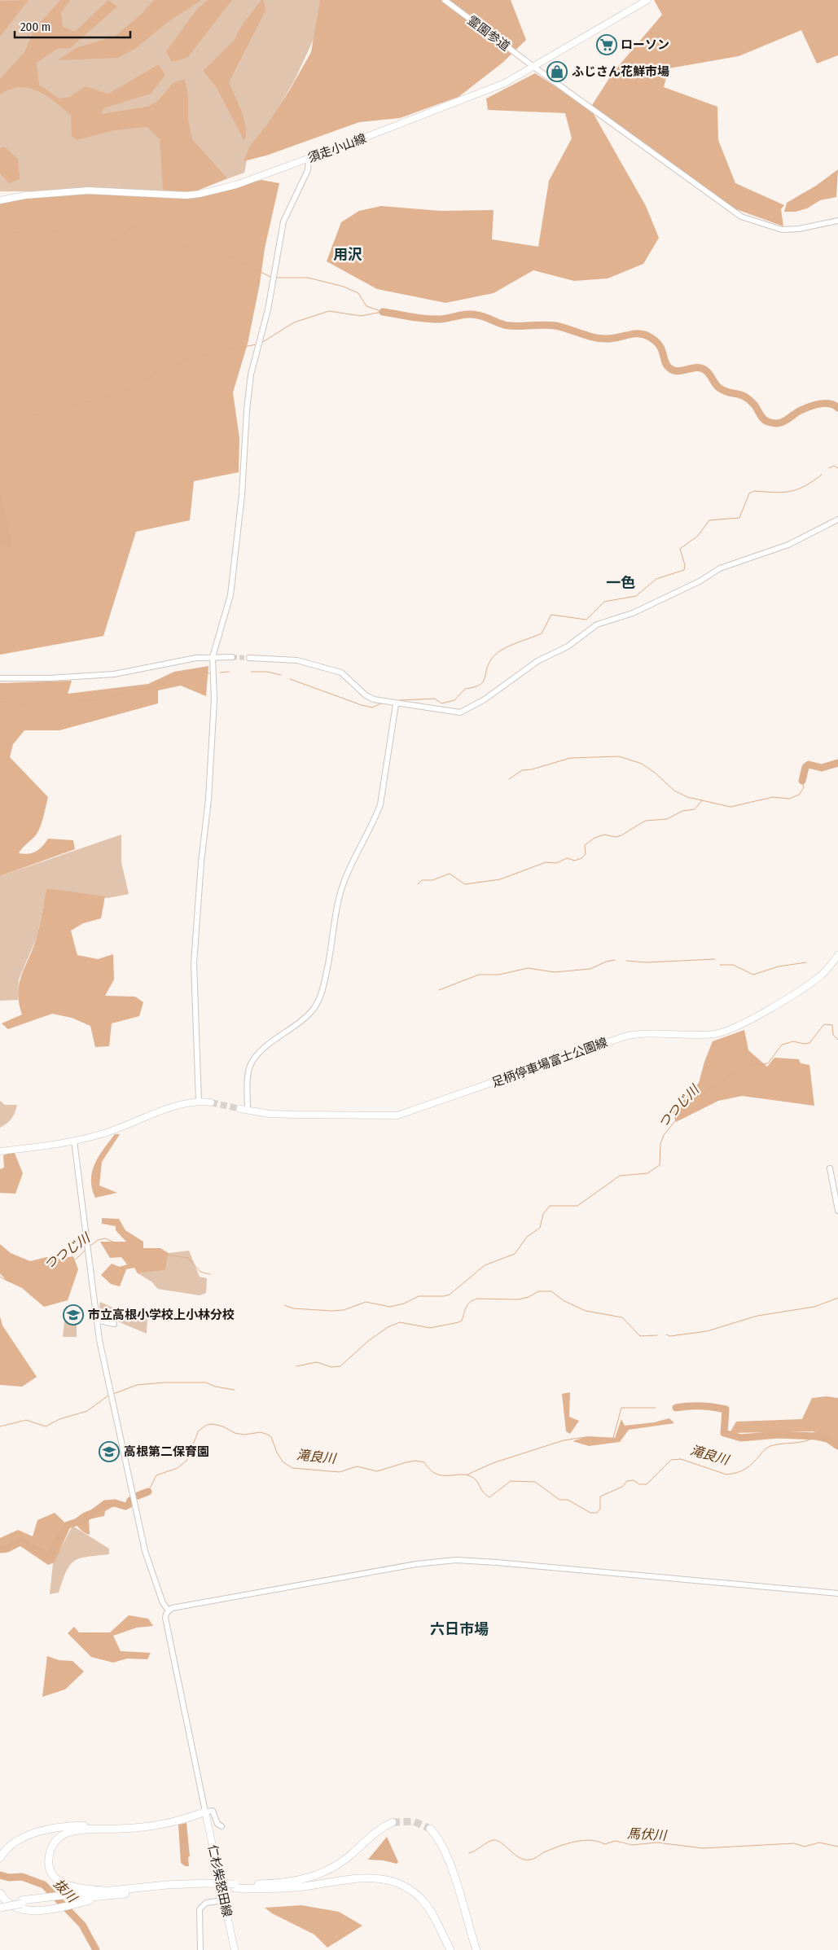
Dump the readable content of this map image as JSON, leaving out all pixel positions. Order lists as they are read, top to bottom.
{
  "streets": {
    "main road": ["須走小山線", "足柄停車場富士公園線", "仁杉柴怒田線"],
    "street": ["霊園参道"]
  },
  "crossings": [
    ["霊園参道", "須走小山線"]
  ],
  "districts": ["用沢", "一色", "六日市場"],
  "water": [
    "つつじ川",
    "滝良川",
    "馬伏川",
    "抜川"
  ],
  "places": {
    "supermarket": ["ローソン"],
    "shop": ["ふじさん花鮮市場"],
    "school or university": ["市立高根小学校上小林分校", "高根第二保育園"]
  },
  "scale_bar": "200 m"
}
